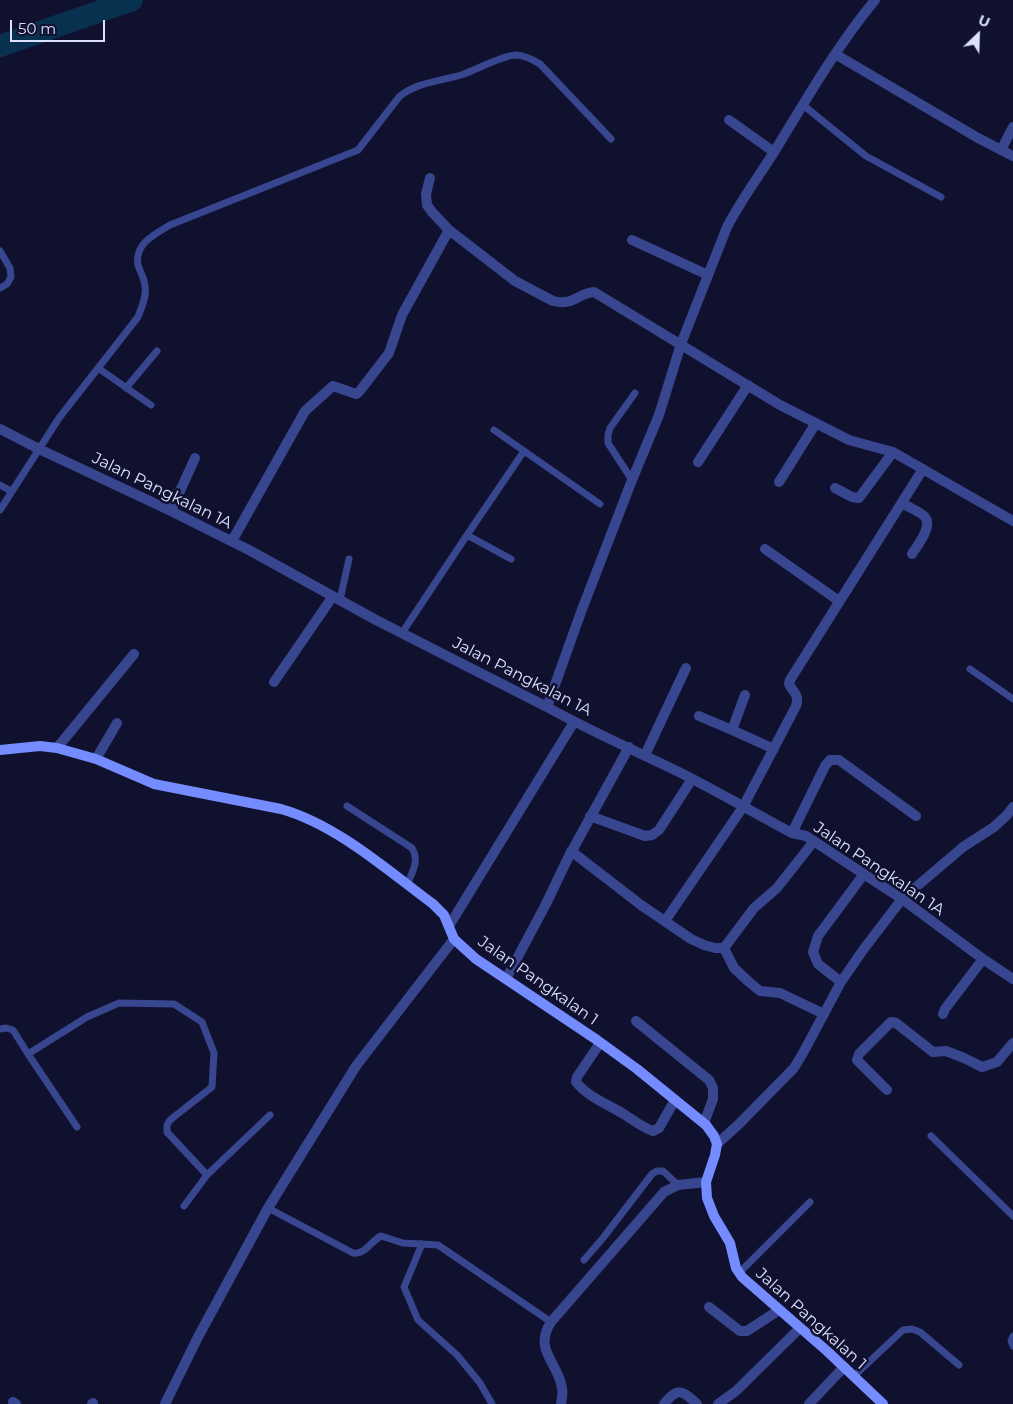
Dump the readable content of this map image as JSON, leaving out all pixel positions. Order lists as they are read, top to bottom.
{
  "streets": {
    "main road": ["Jalan Pangkalan 1"],
    "street": ["Jalan Pangkalan 1A"]
  },
  "scale_bar": "50 m",
  "north": "top right"
}
